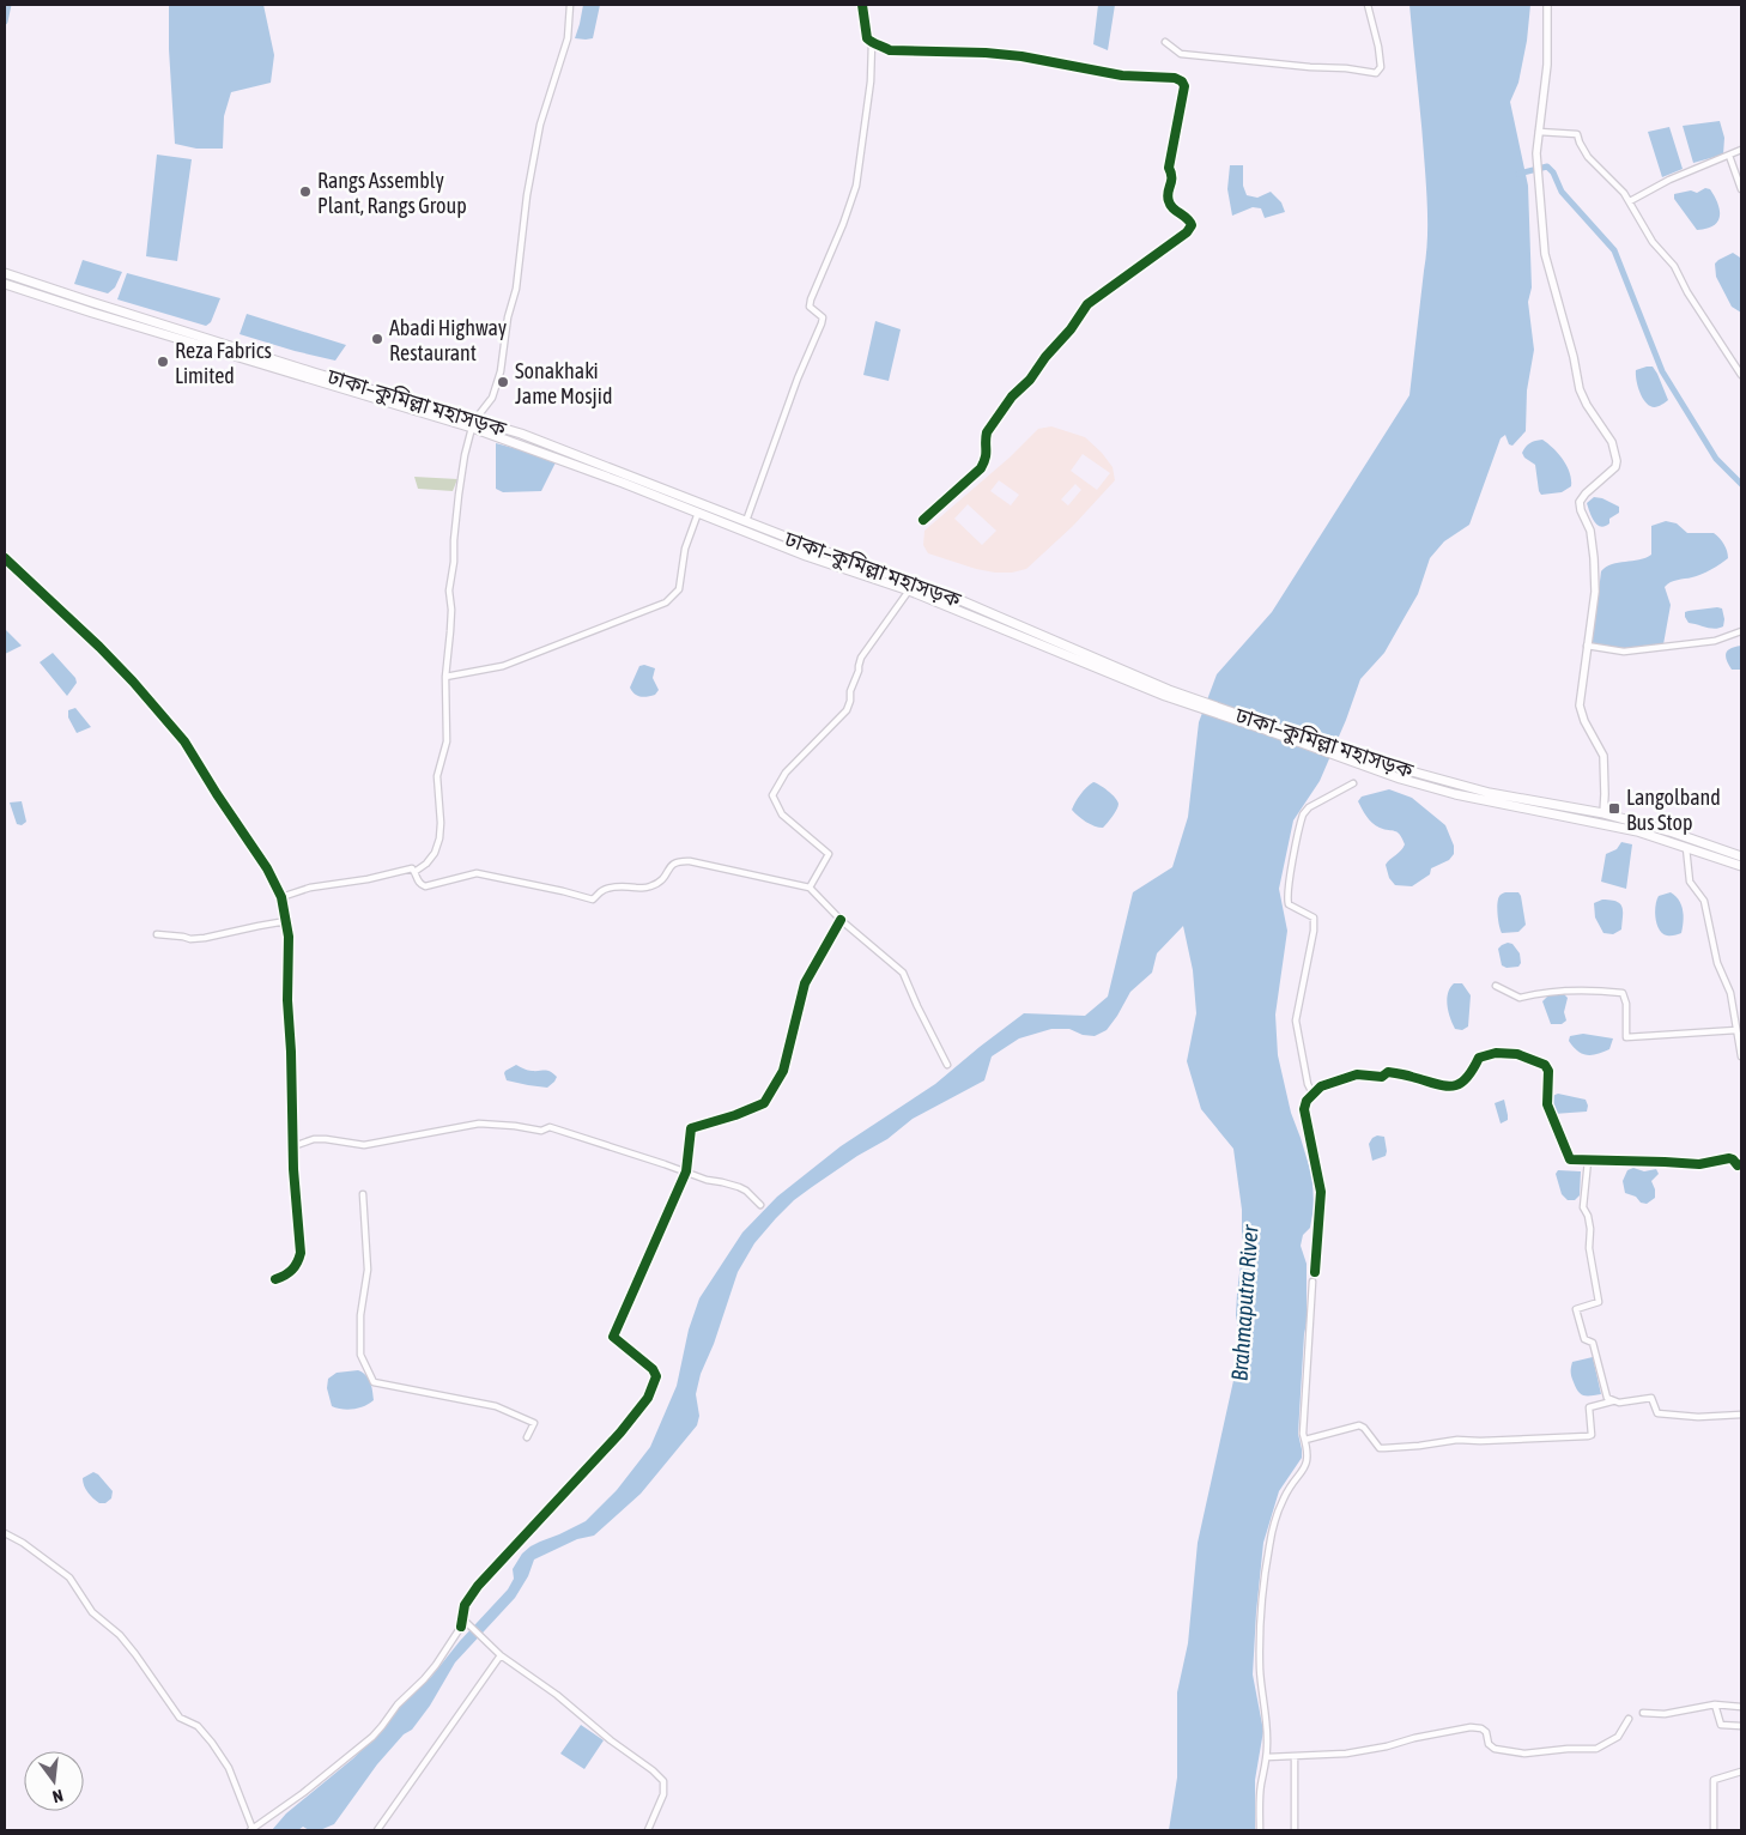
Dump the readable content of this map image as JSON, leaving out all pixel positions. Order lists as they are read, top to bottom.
{
  "streets": {
    "highway": ["ঢাকা–কুমিল্লা মহাসড়ক"]
  },
  "water": ["Brahmaputra River"],
  "places": {
    "other": [
      "Rangs Assembly Plant, Rangs Group",
      "Abadi Highway Restaurant",
      "Reza Fabrics Limited",
      "Sonakhaki Jame Mosjid"
    ],
    "transit": ["Langolband Bus Stop"]
  },
  "north": "bottom"
}
